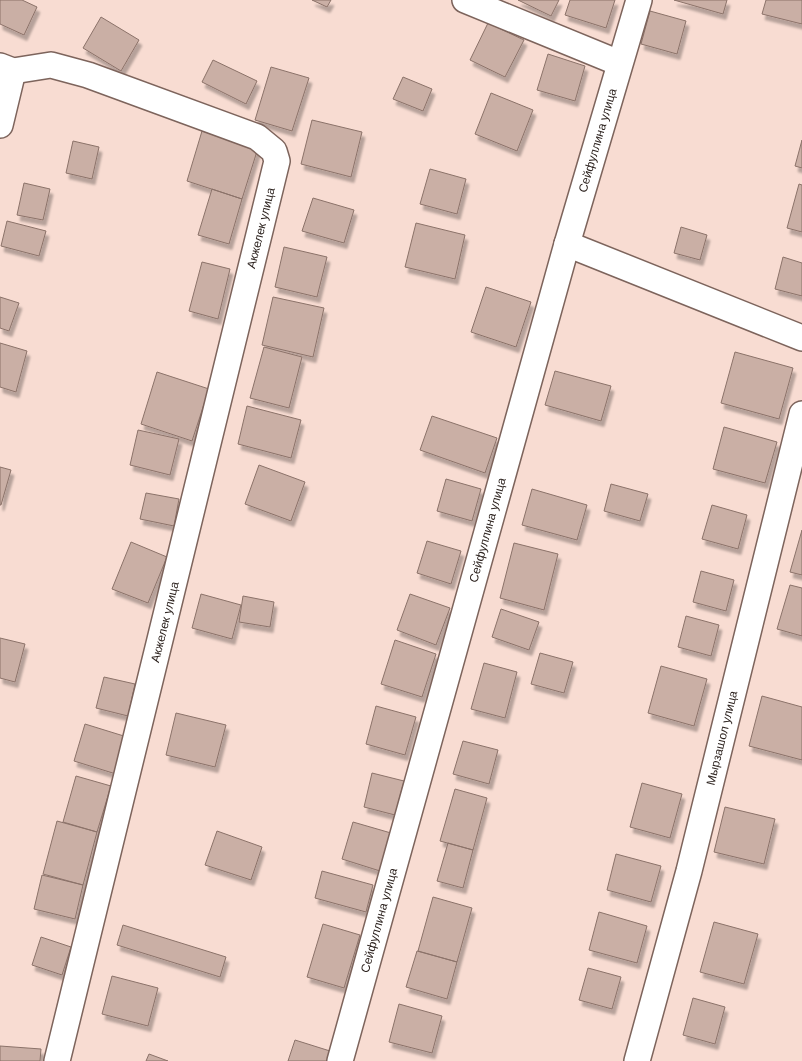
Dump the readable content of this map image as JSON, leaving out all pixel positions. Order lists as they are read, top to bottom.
{
  "streets": {
    "street": ["Сейфуллина улица", "Акжелек улица", "Мырзашол улица"]
  }
}
